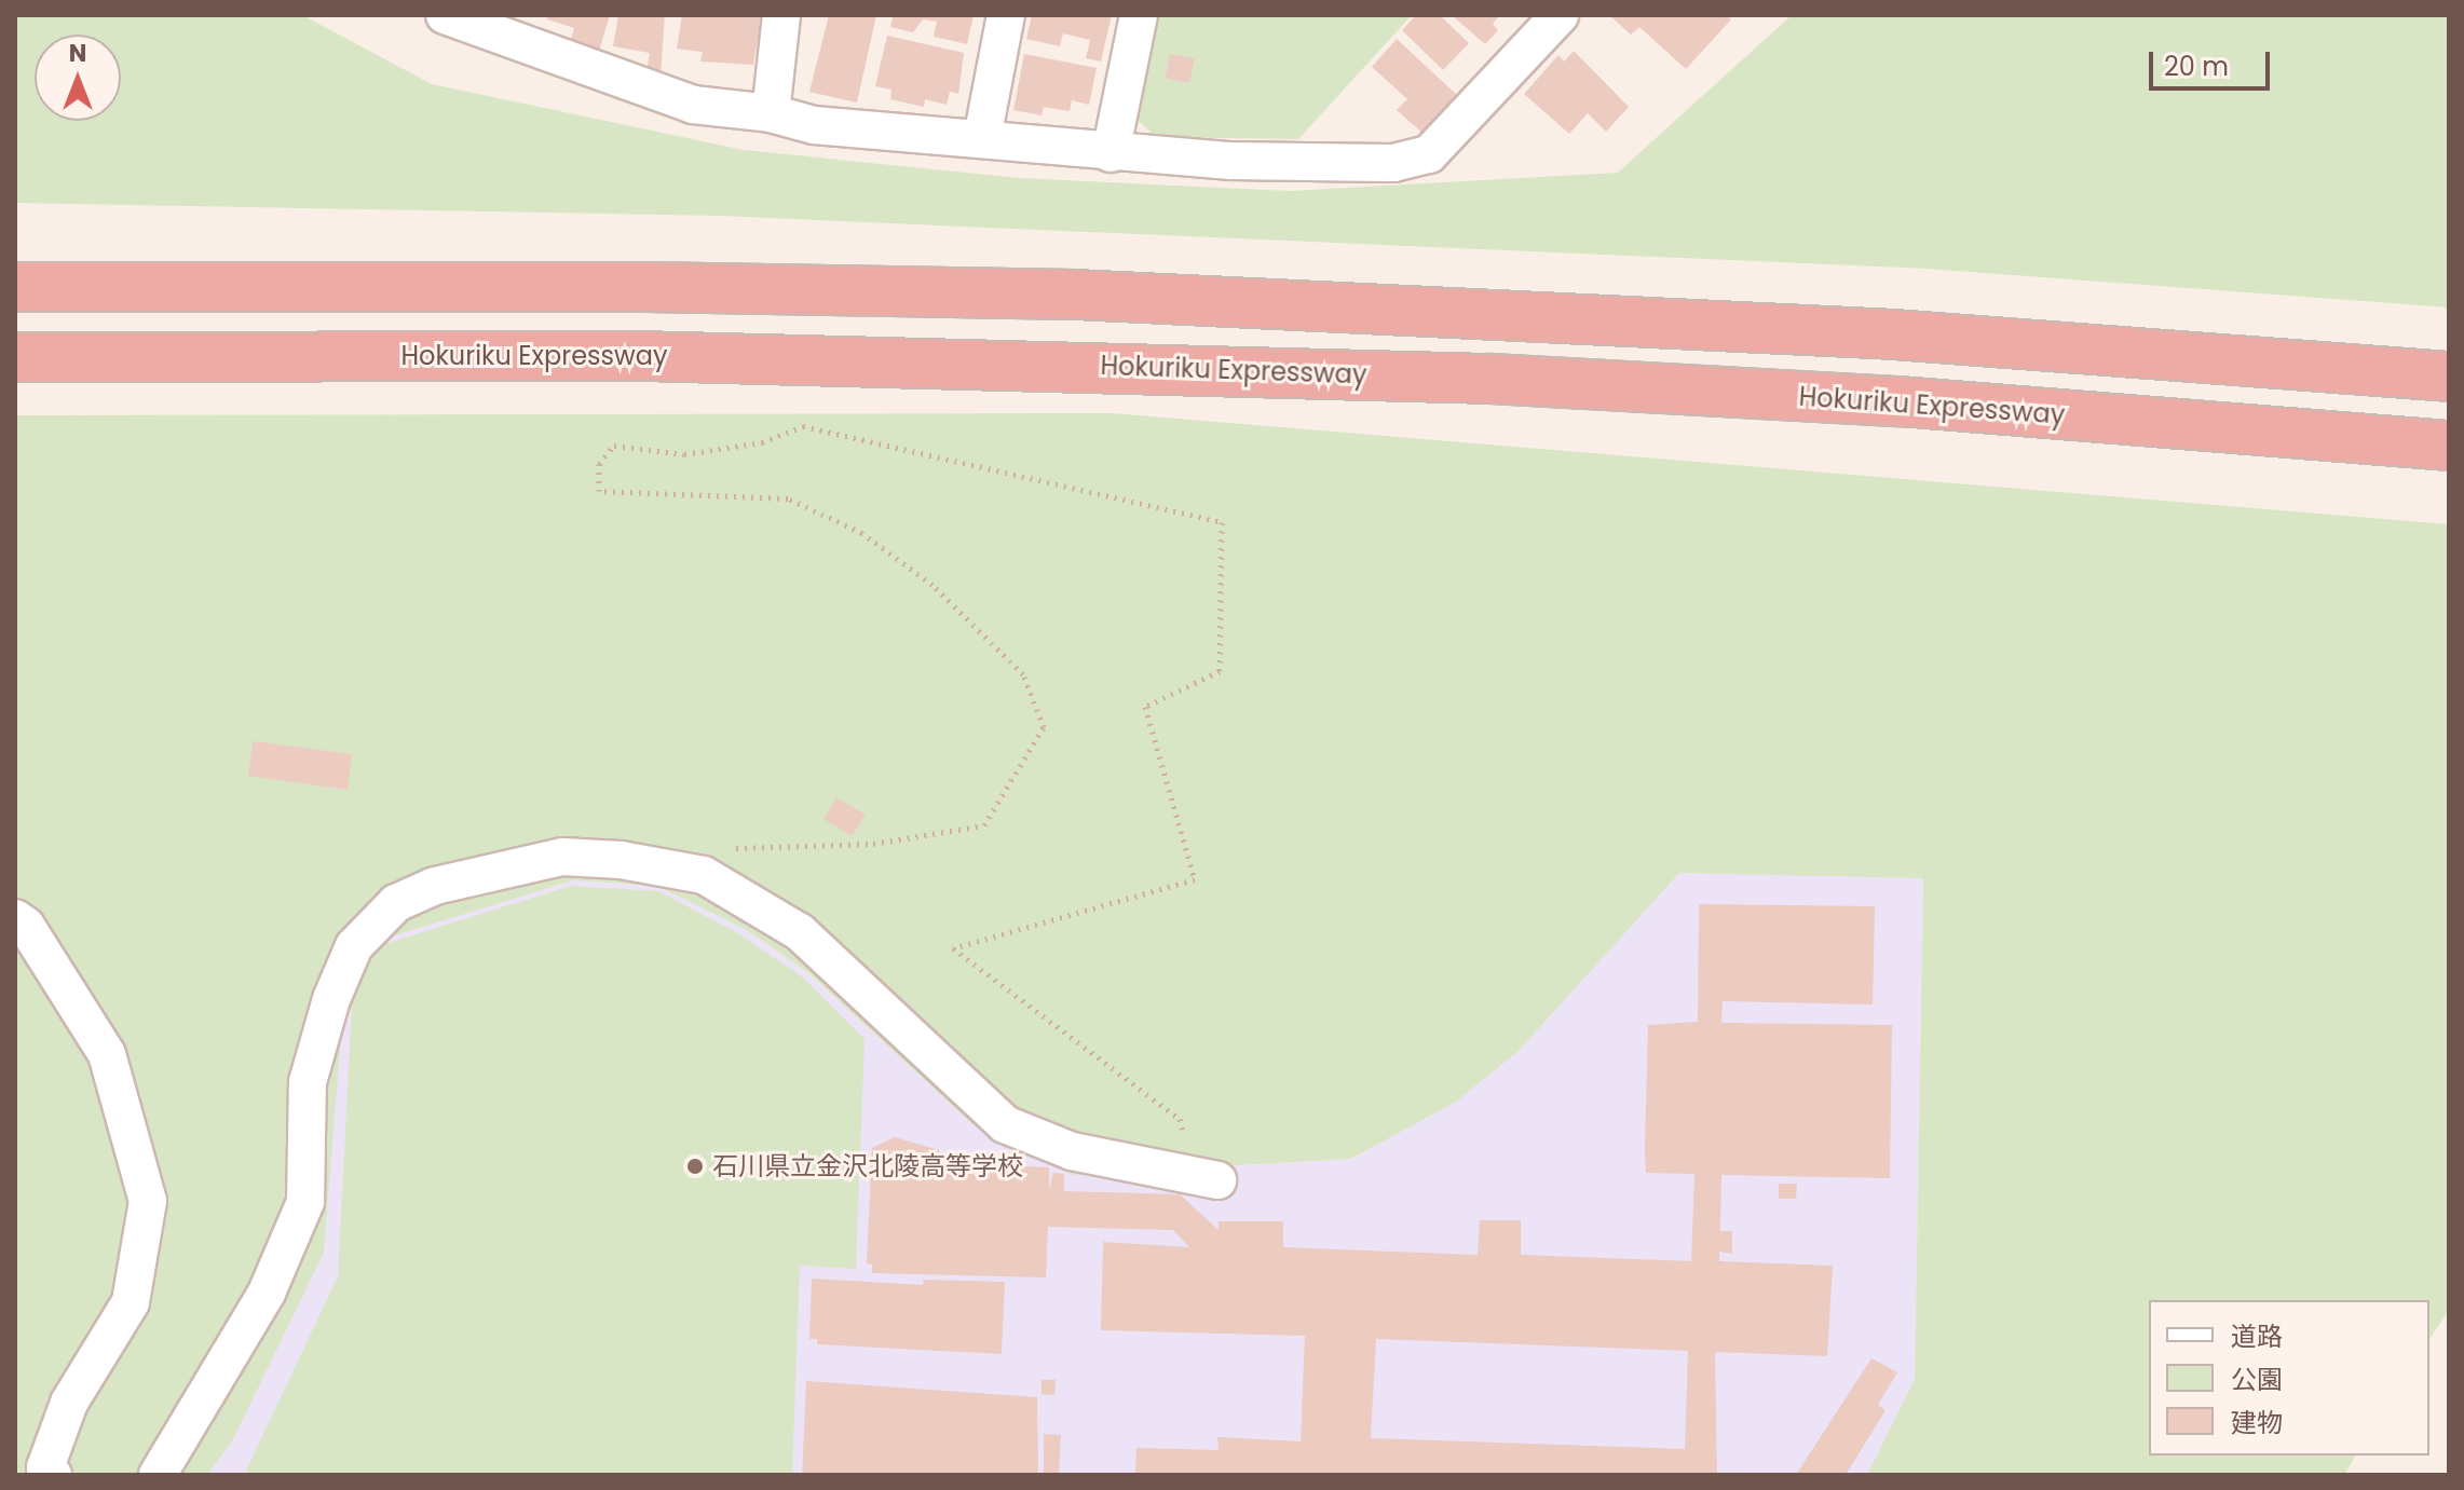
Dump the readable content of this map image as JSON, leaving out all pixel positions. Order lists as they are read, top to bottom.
{
  "streets": {
    "highway": ["Hokuriku Expressway"]
  },
  "places": ["石川県立金沢北陵高等学校"],
  "legend": ["道路", "公園", "建物"],
  "scale_bar": "20 m",
  "north": "top"
}
